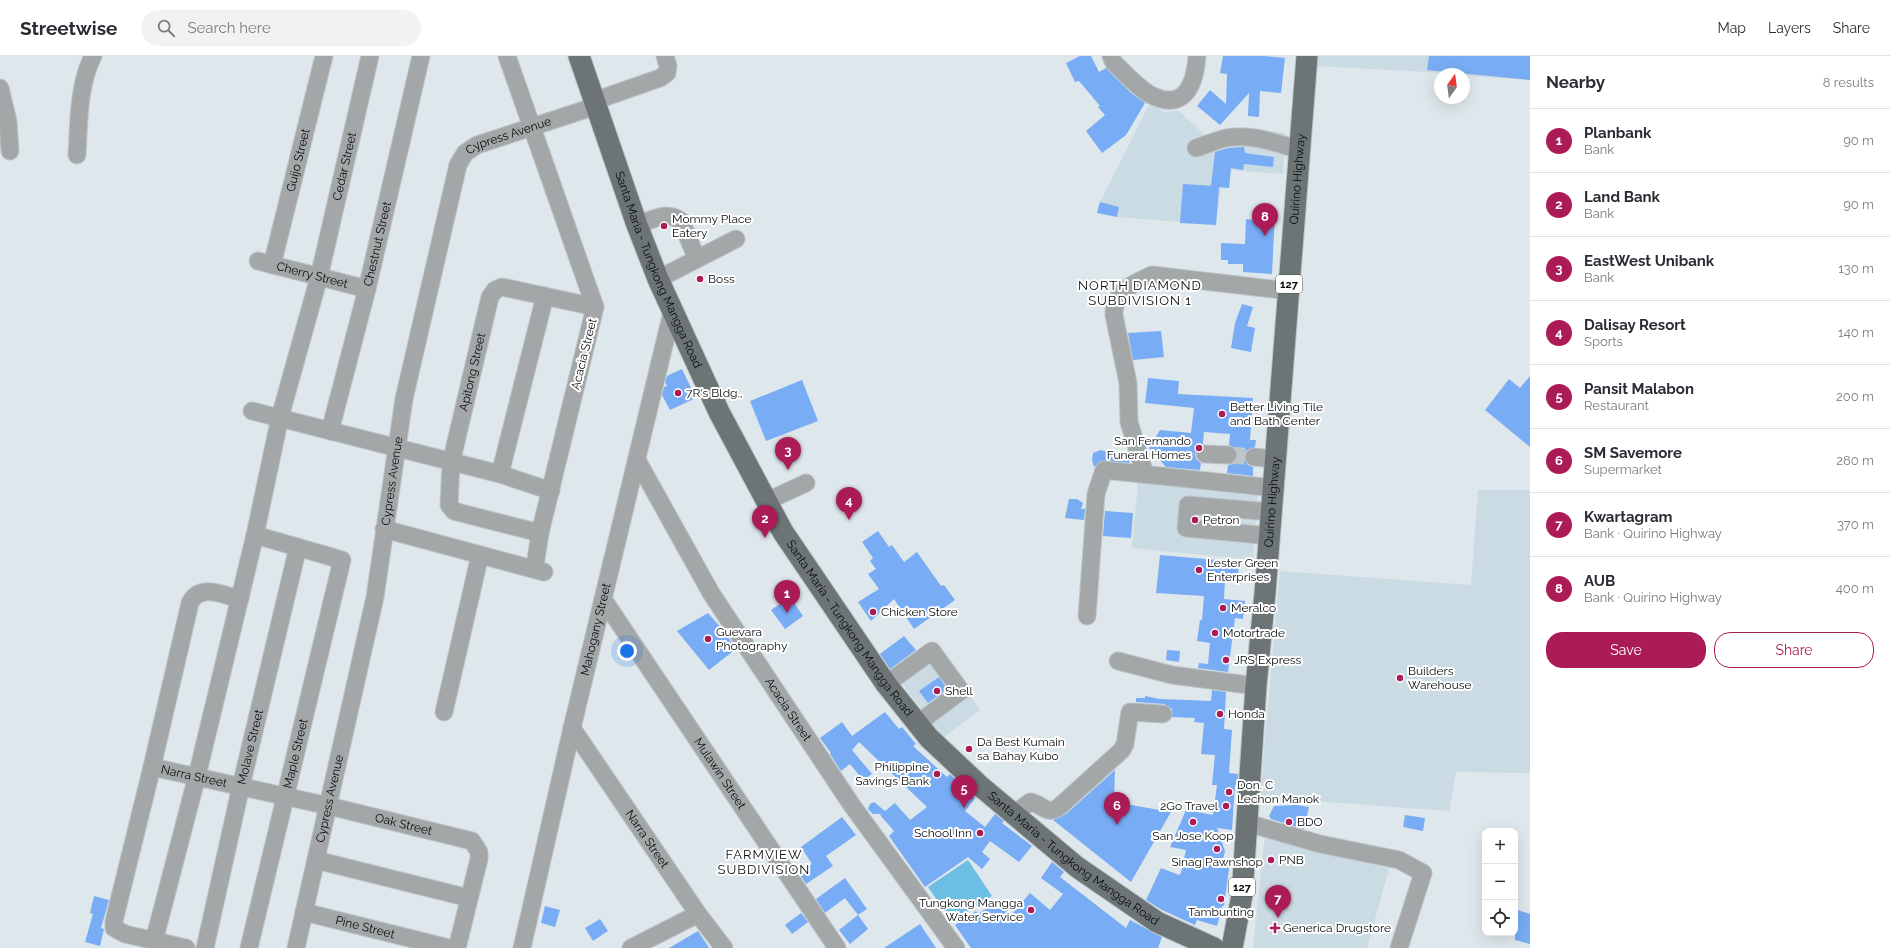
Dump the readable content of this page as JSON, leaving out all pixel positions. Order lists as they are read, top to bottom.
{
  "streets": {
    "main road": ["Quirino Highway", "Santa Maria - Tungkong Mangga Road", "127"],
    "street": [
      "Cypress Avenue",
      "Guijo Street",
      "Cedar Street",
      "Chestnut Street",
      "Cherry Street",
      "Acacia Street",
      "Apitong Street",
      "Mahogany Street",
      "Molave Street",
      "Maple Street",
      "Mulawin Street",
      "Narra Street",
      "Oak Street",
      "Pine Street"
    ]
  },
  "crossings": [
    ["Cypress Avenue", "Santa Maria - Tungkong Mangga Road"],
    ["Cypress Avenue", "Acacia Street"],
    ["Cypress Avenue", "Narra Street"],
    ["Cypress Avenue", "Oak Street"],
    ["Cypress Avenue", "Pine Street"],
    ["Guijo Street", "Cherry Street"],
    ["Cedar Street", "Cherry Street"],
    ["Cedar Street", "Narra Street"],
    ["Chestnut Street", "Cherry Street"],
    ["Santa Maria - Tungkong Mangga Road", "Mahogany Street"],
    ["Acacia Street", "Apitong Street"],
    ["Acacia Street", "Mahogany Street"],
    ["Mahogany Street", "Mulawin Street"],
    ["Mahogany Street", "Narra Street"],
    ["Molave Street", "Maple Street"],
    ["Molave Street", "Narra Street"],
    ["Maple Street", "Narra Street"],
    ["Narra Street", "Oak Street"]
  ],
  "districts": ["NORTH DIAMOND SUBDIVISION 1", "FARMVIEW SUBDIVISION"],
  "places": {
    "other": [
      "Mommy Place Eatery",
      "Boss",
      "7R's Bldg.,",
      "Better Living Tile and Bath Center",
      "San Fernando Funeral Homes",
      "Petron",
      "Lester Green Enterprises",
      "Meralco",
      "Chicken Store",
      "Motortrade",
      "Guevara Photography",
      "JRS Express",
      "Builders Warehouse",
      "Shell",
      "Honda",
      "Da Best Kumain sa Bahay Kubo",
      "Philippine Savings Bank",
      "Don. C Lechon Manok",
      "2Go Travel",
      "San Jose Koop",
      "BDO",
      "School Inn",
      "Sinag Pawnshop",
      "PNB",
      "Tambunting",
      "Tungkong Mangga Water Service"
    ],
    "health": ["Generica Drugstore"]
  },
  "north": "top",
  "page": {
    "header": "Streetwise",
    "search": "Search here",
    "nav": ["Map", "Layers", "Share"],
    "heading": ["Nearby", "8 results"],
    "list": [
      {
        "mark": "1",
        "name": "Planbank",
        "note": "Bank",
        "value": "90 m"
      },
      {
        "mark": "2",
        "name": "Land Bank",
        "note": "Bank",
        "value": "90 m"
      },
      {
        "mark": "3",
        "name": "EastWest Unibank",
        "note": "Bank",
        "value": "130 m"
      },
      {
        "mark": "4",
        "name": "Dalisay Resort",
        "note": "Sports",
        "value": "140 m"
      },
      {
        "mark": "5",
        "name": "Pansit Malabon",
        "note": "Restaurant",
        "value": "200 m"
      },
      {
        "mark": "6",
        "name": "SM Savemore",
        "note": "Supermarket",
        "value": "280 m"
      },
      {
        "mark": "7",
        "name": "Kwartagram",
        "note": "Bank · Quirino Highway",
        "value": "370 m"
      },
      {
        "mark": "8",
        "name": "AUB",
        "note": "Bank · Quirino Highway",
        "value": "400 m"
      }
    ],
    "pins": [
      "8",
      "3",
      "4",
      "2",
      "1",
      "5",
      "6",
      "7"
    ],
    "buttons": ["Save", "Share"],
    "map_buttons": ["+", "−"]
  }
}
